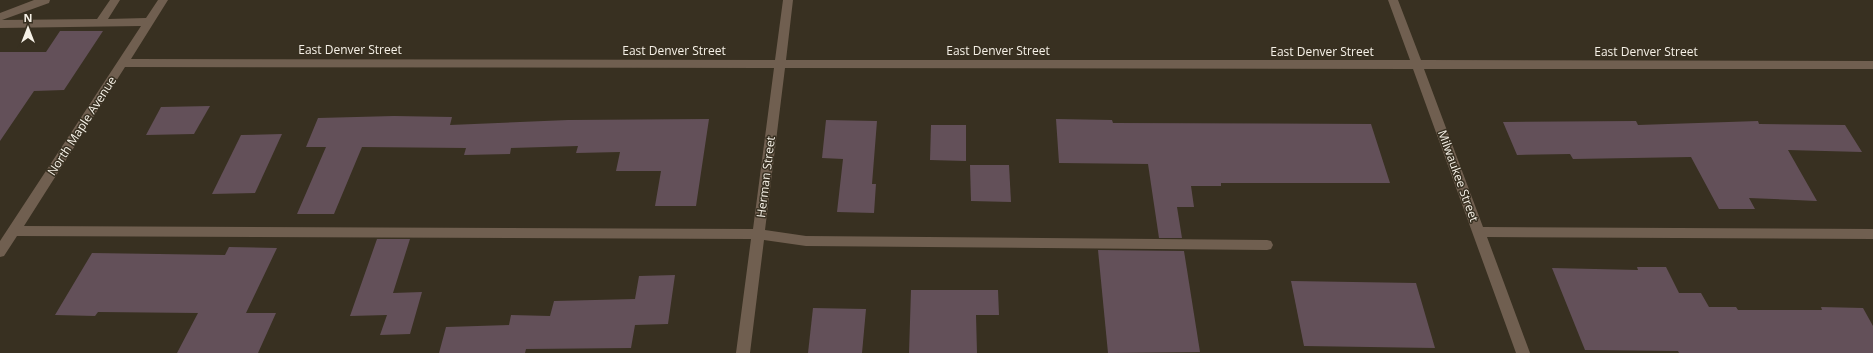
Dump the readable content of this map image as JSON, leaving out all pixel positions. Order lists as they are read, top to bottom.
{
  "streets": {
    "street": [
      "East Denver Street",
      "North Maple Avenue",
      "Milwaukee Street",
      "Herman Street"
    ]
  },
  "crossings": [
    ["East Denver Street", "North Maple Avenue"],
    ["East Denver Street", "Milwaukee Street"],
    ["East Denver Street", "Herman Street"]
  ],
  "north": "top"
}
